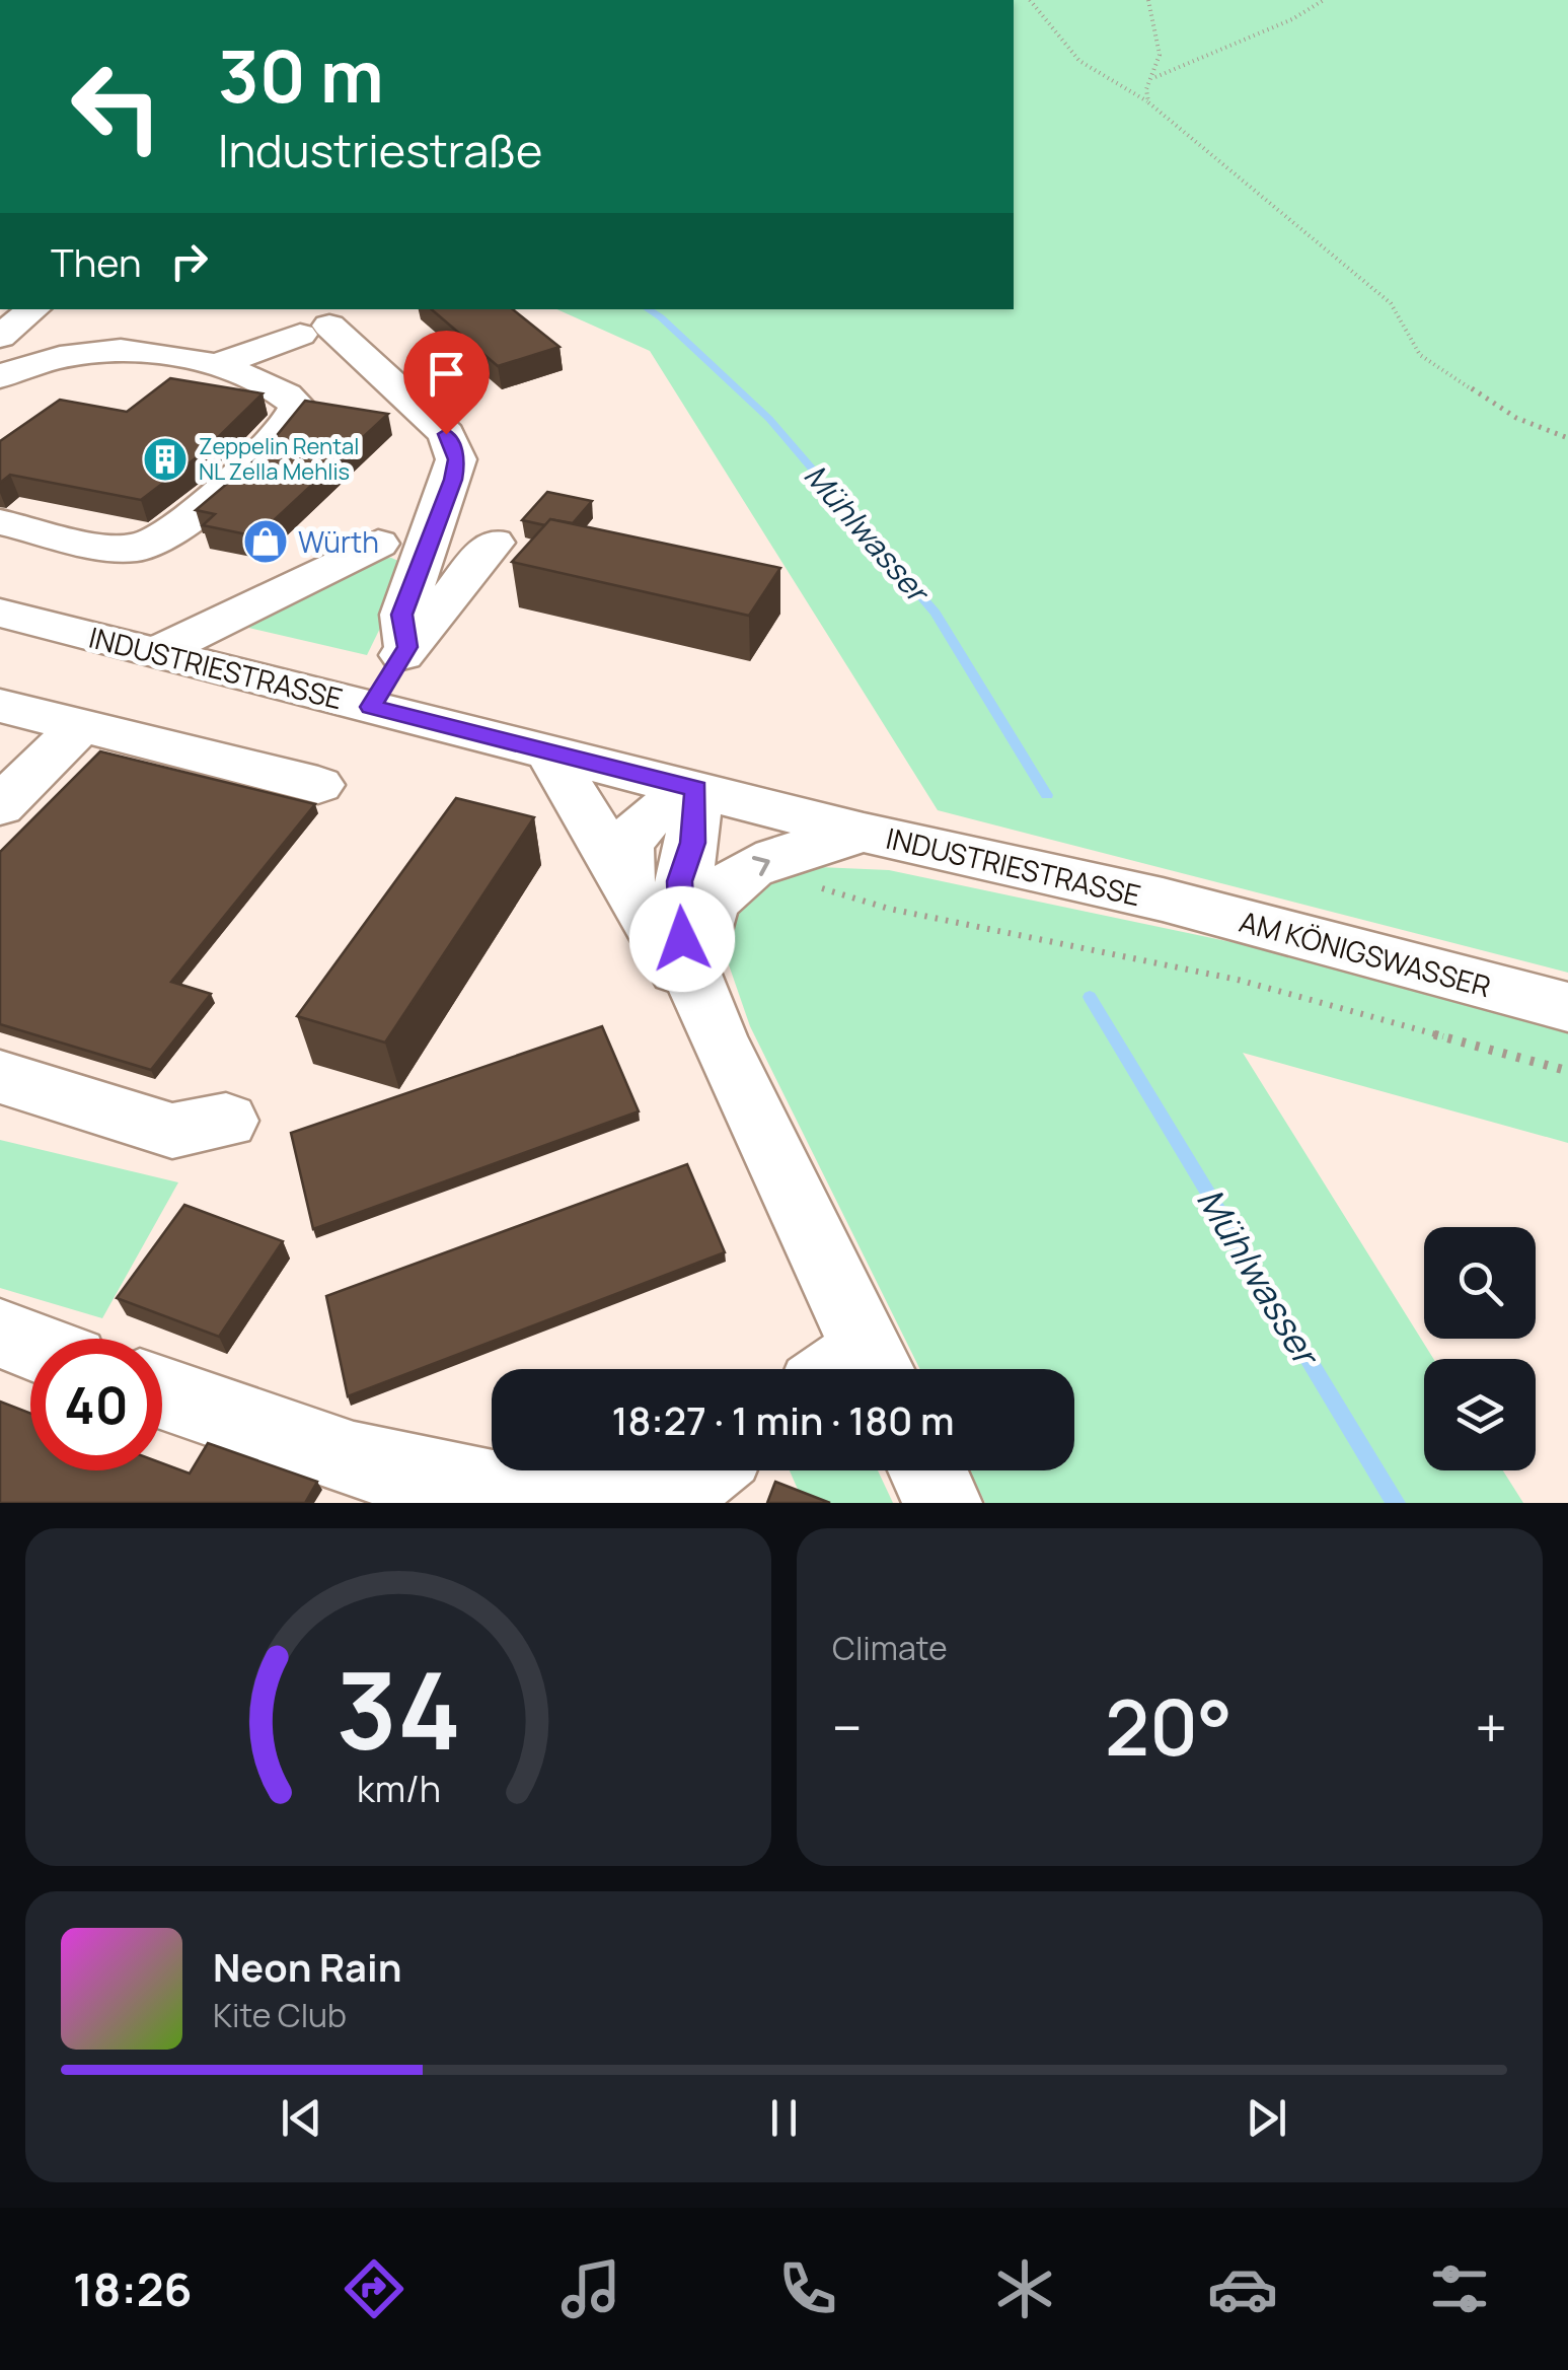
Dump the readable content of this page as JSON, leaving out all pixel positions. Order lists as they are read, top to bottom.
{
  "streets": {
    "street": ["INDUSTRIESTRASSE", "AM KÖNIGSWASSER"]
  },
  "crossings": [
    ["INDUSTRIESTRASSE", "AM KÖNIGSWASSER"]
  ],
  "water": ["Mühlwasser"],
  "places": {
    "building": ["Zeppelin Rental NL Zella Mehlis"],
    "shop": ["Würth"]
  },
  "page": {
    "turn": ["30 m", "Industriestraße"],
    "then": "Then",
    "limit": "40",
    "trip": "18:27 · 1 min · 180 m",
    "tile": "Climate",
    "heat": ["−", "20°", "+"],
    "song": ["Neon Rain", "Kite Club"],
    "tabs": "18:26",
    "gauge": ["34", "km/h"]
  }
}
